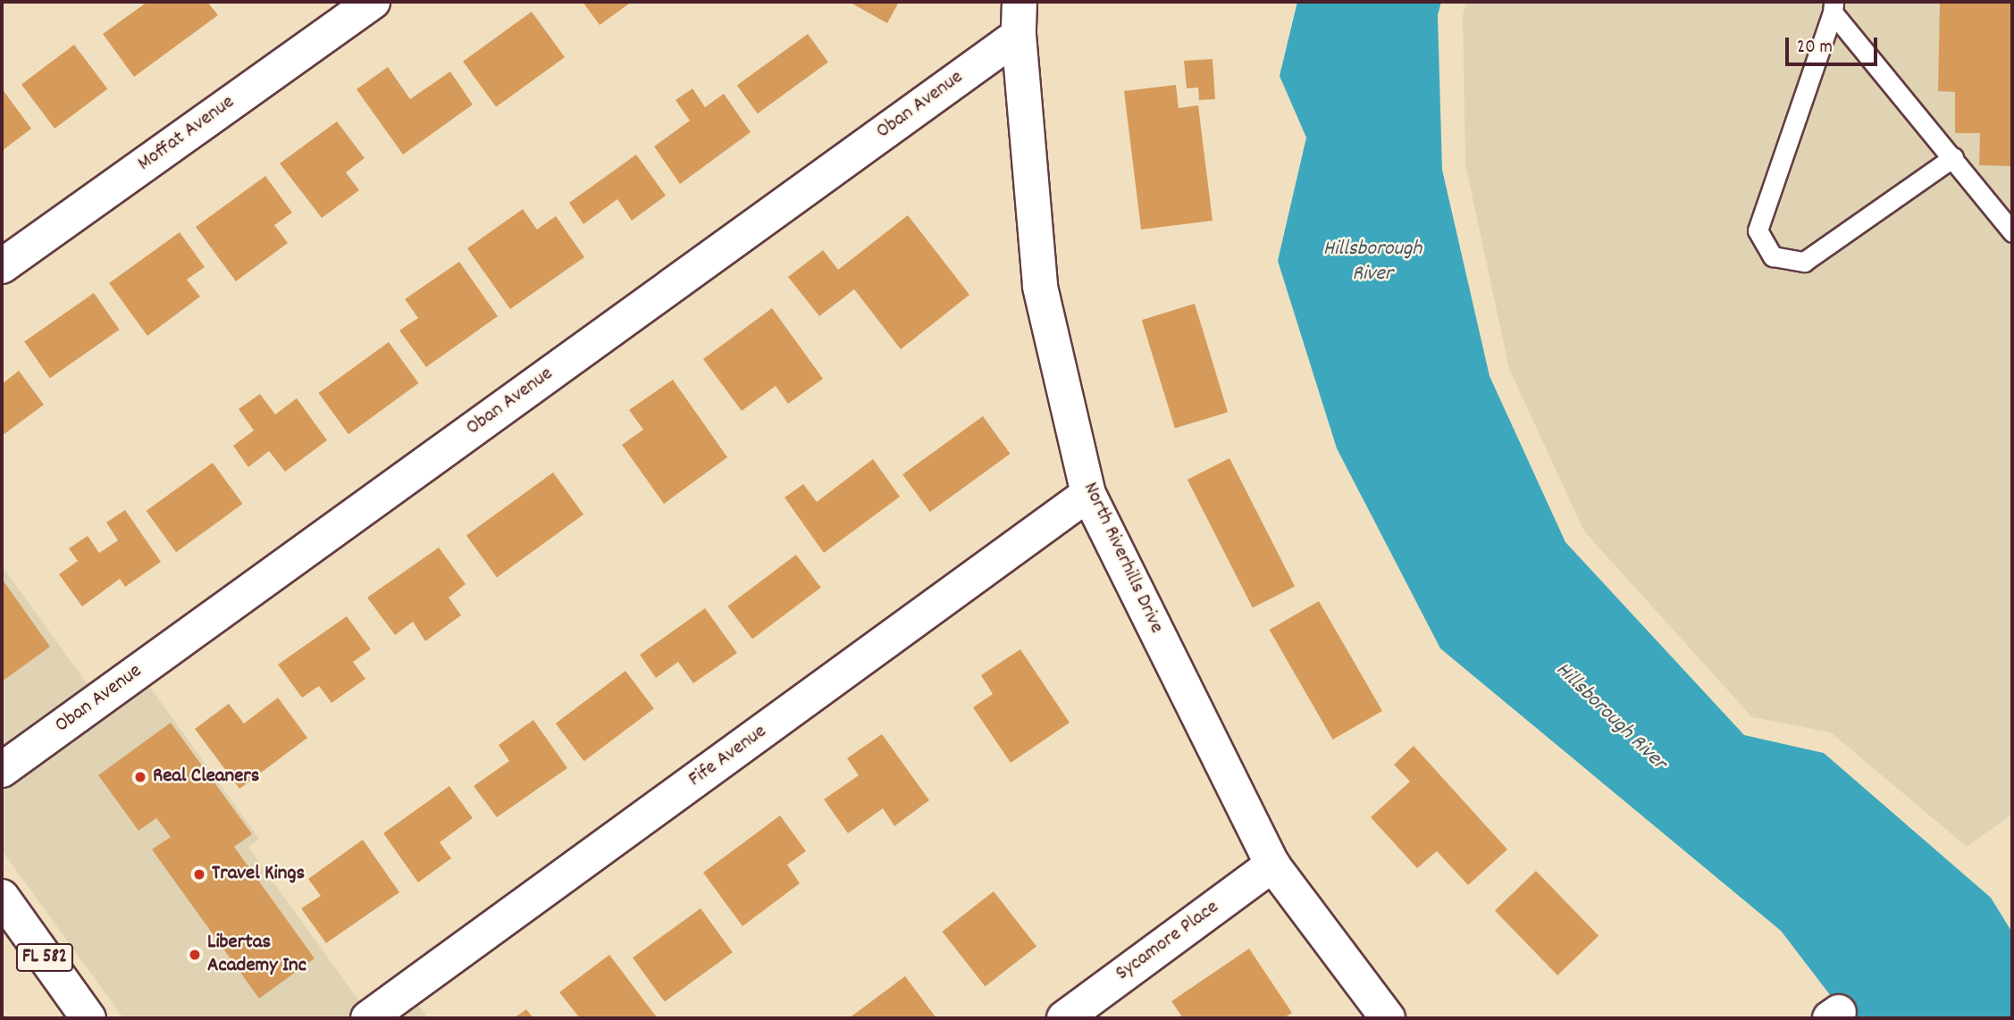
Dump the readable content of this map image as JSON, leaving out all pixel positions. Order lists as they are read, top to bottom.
{
  "streets": {
    "street": [
      "Oban Avenue",
      "Moffat Avenue",
      "North Riverhills Drive",
      "Fife Avenue",
      "Sycamore Place",
      "FL 582"
    ]
  },
  "crossings": [
    ["Oban Avenue", "North Riverhills Drive"],
    ["North Riverhills Drive", "Fife Avenue"],
    ["North Riverhills Drive", "Sycamore Place"]
  ],
  "water": ["Hillsborough River"],
  "places": ["Real Cleaners", "Travel Kings", "Libertas Academy Inc"],
  "scale_bar": "20 m"
}
